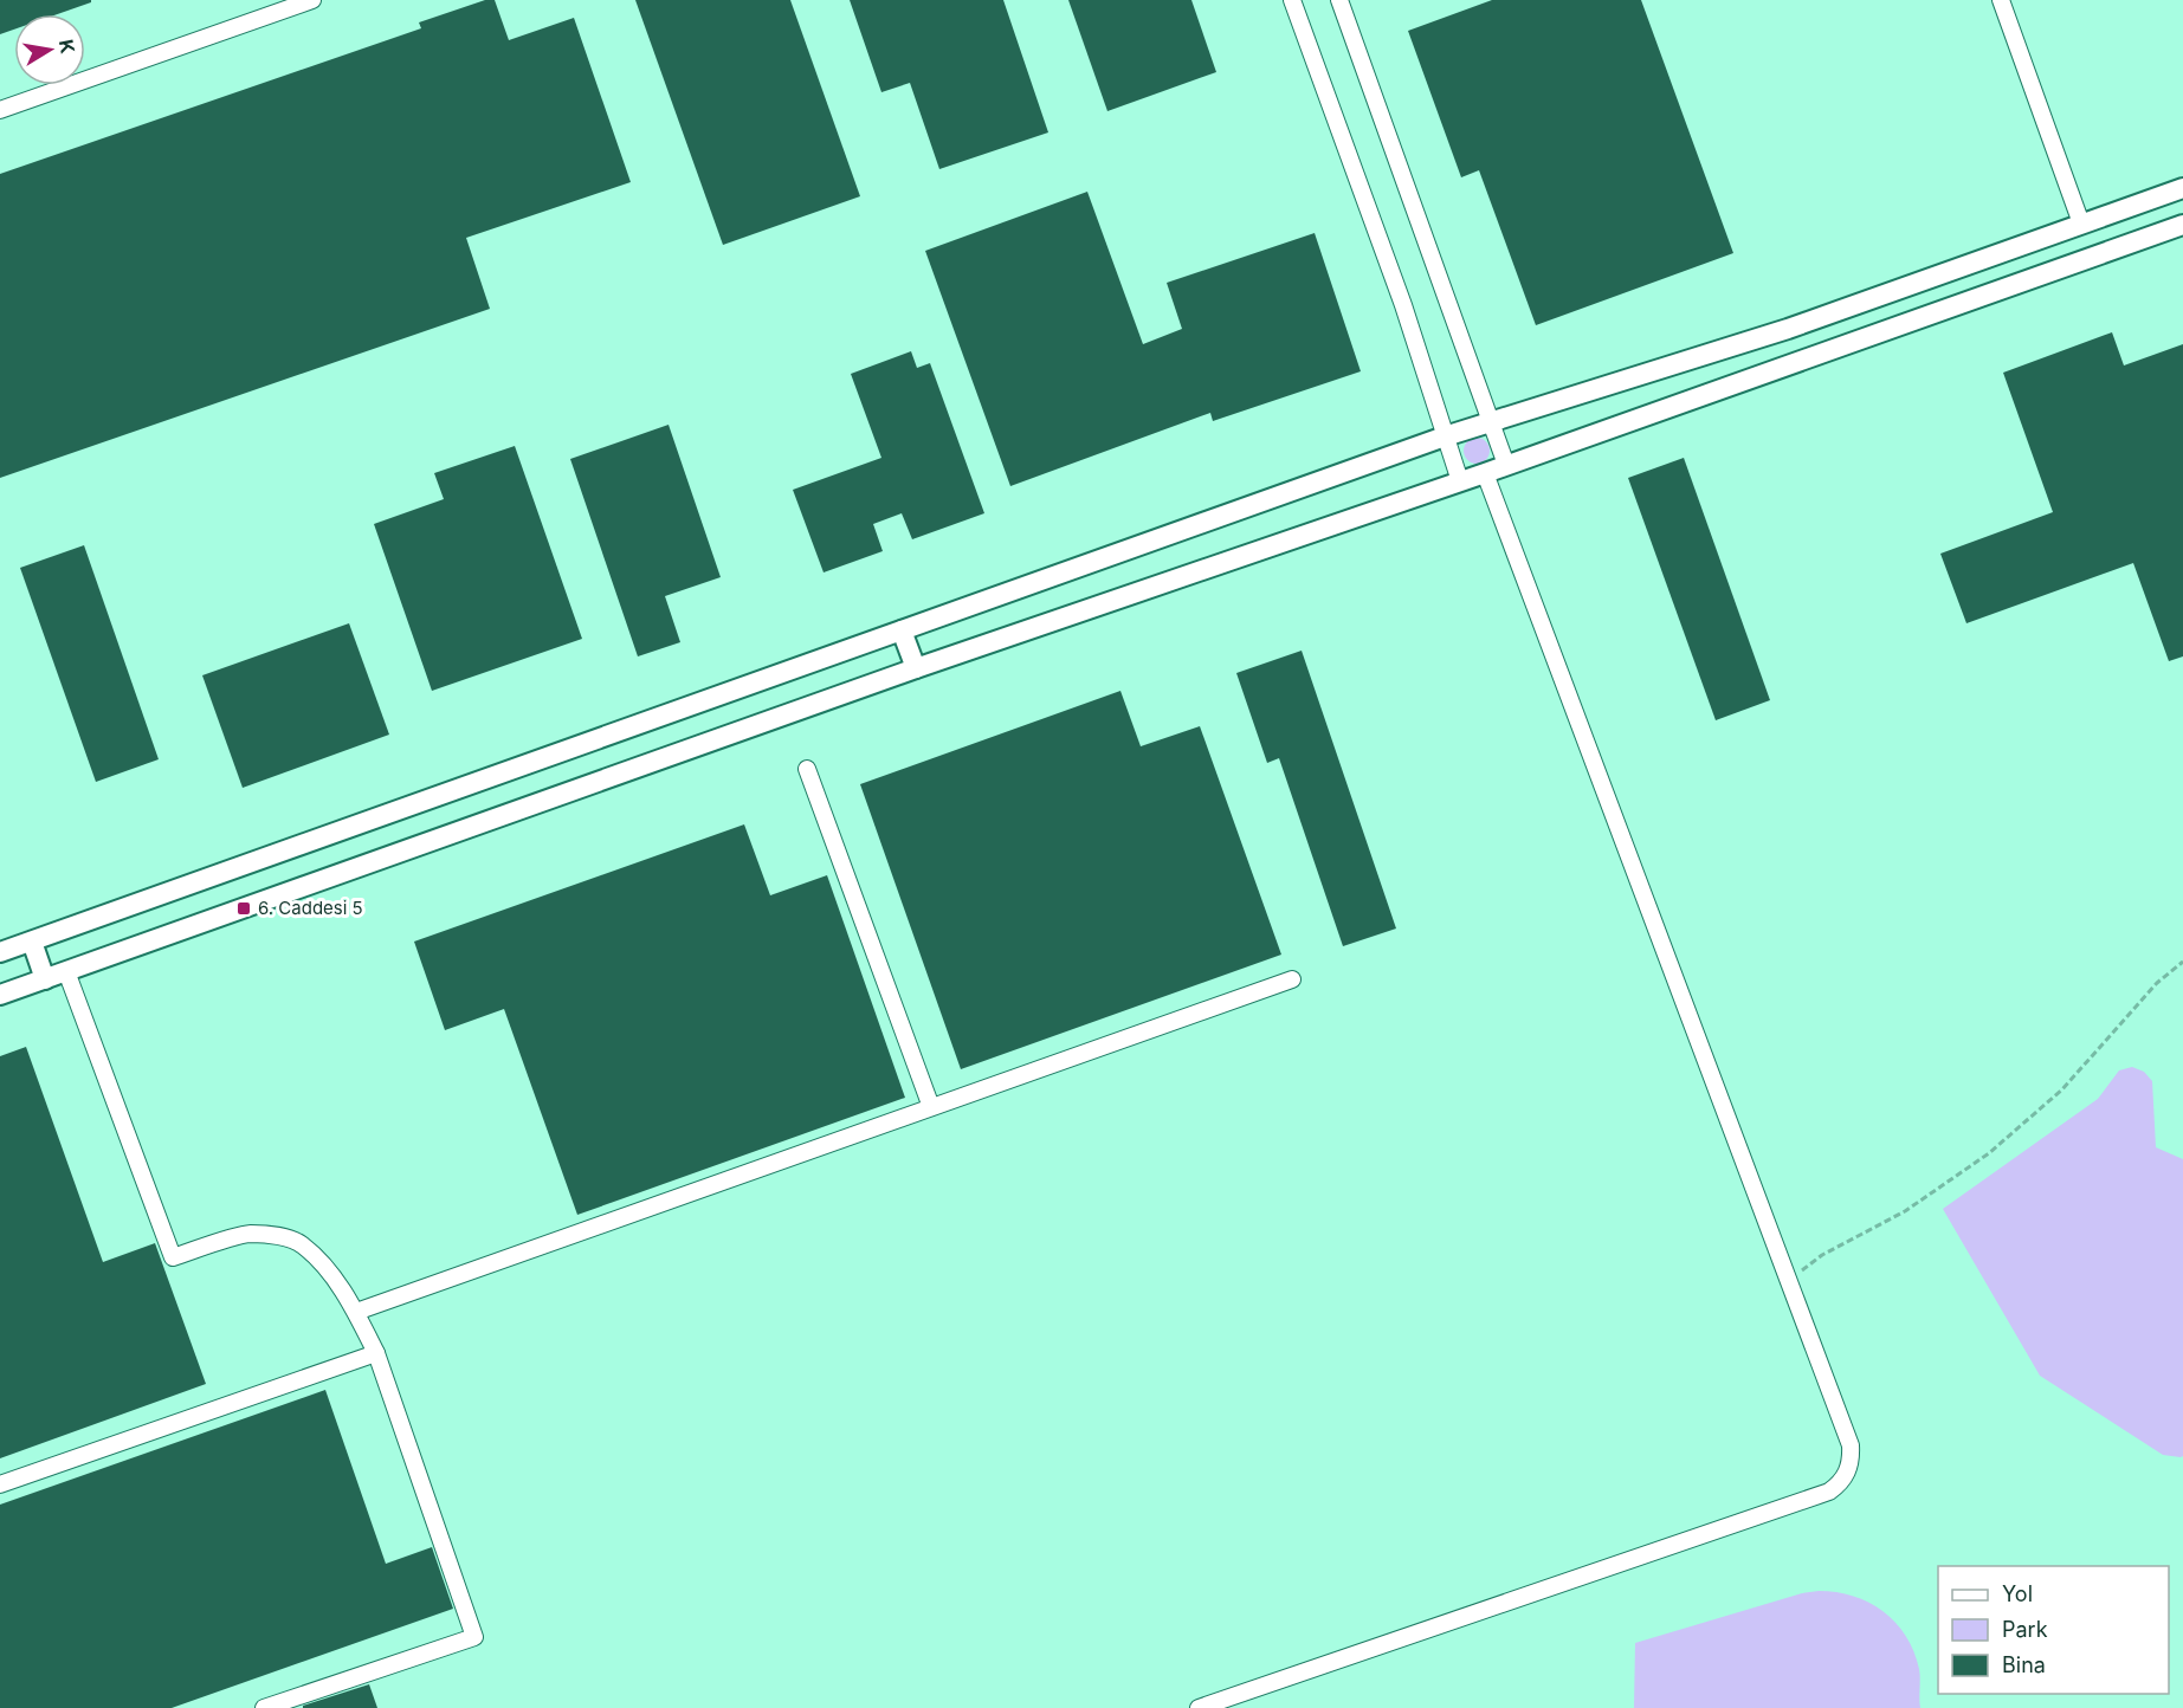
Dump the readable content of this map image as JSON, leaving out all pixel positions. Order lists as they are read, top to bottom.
{
  "places": {
    "transit": ["6. Caddesi 5"]
  },
  "legend": ["Yol", "Park", "Bina"],
  "north": "right"
}
